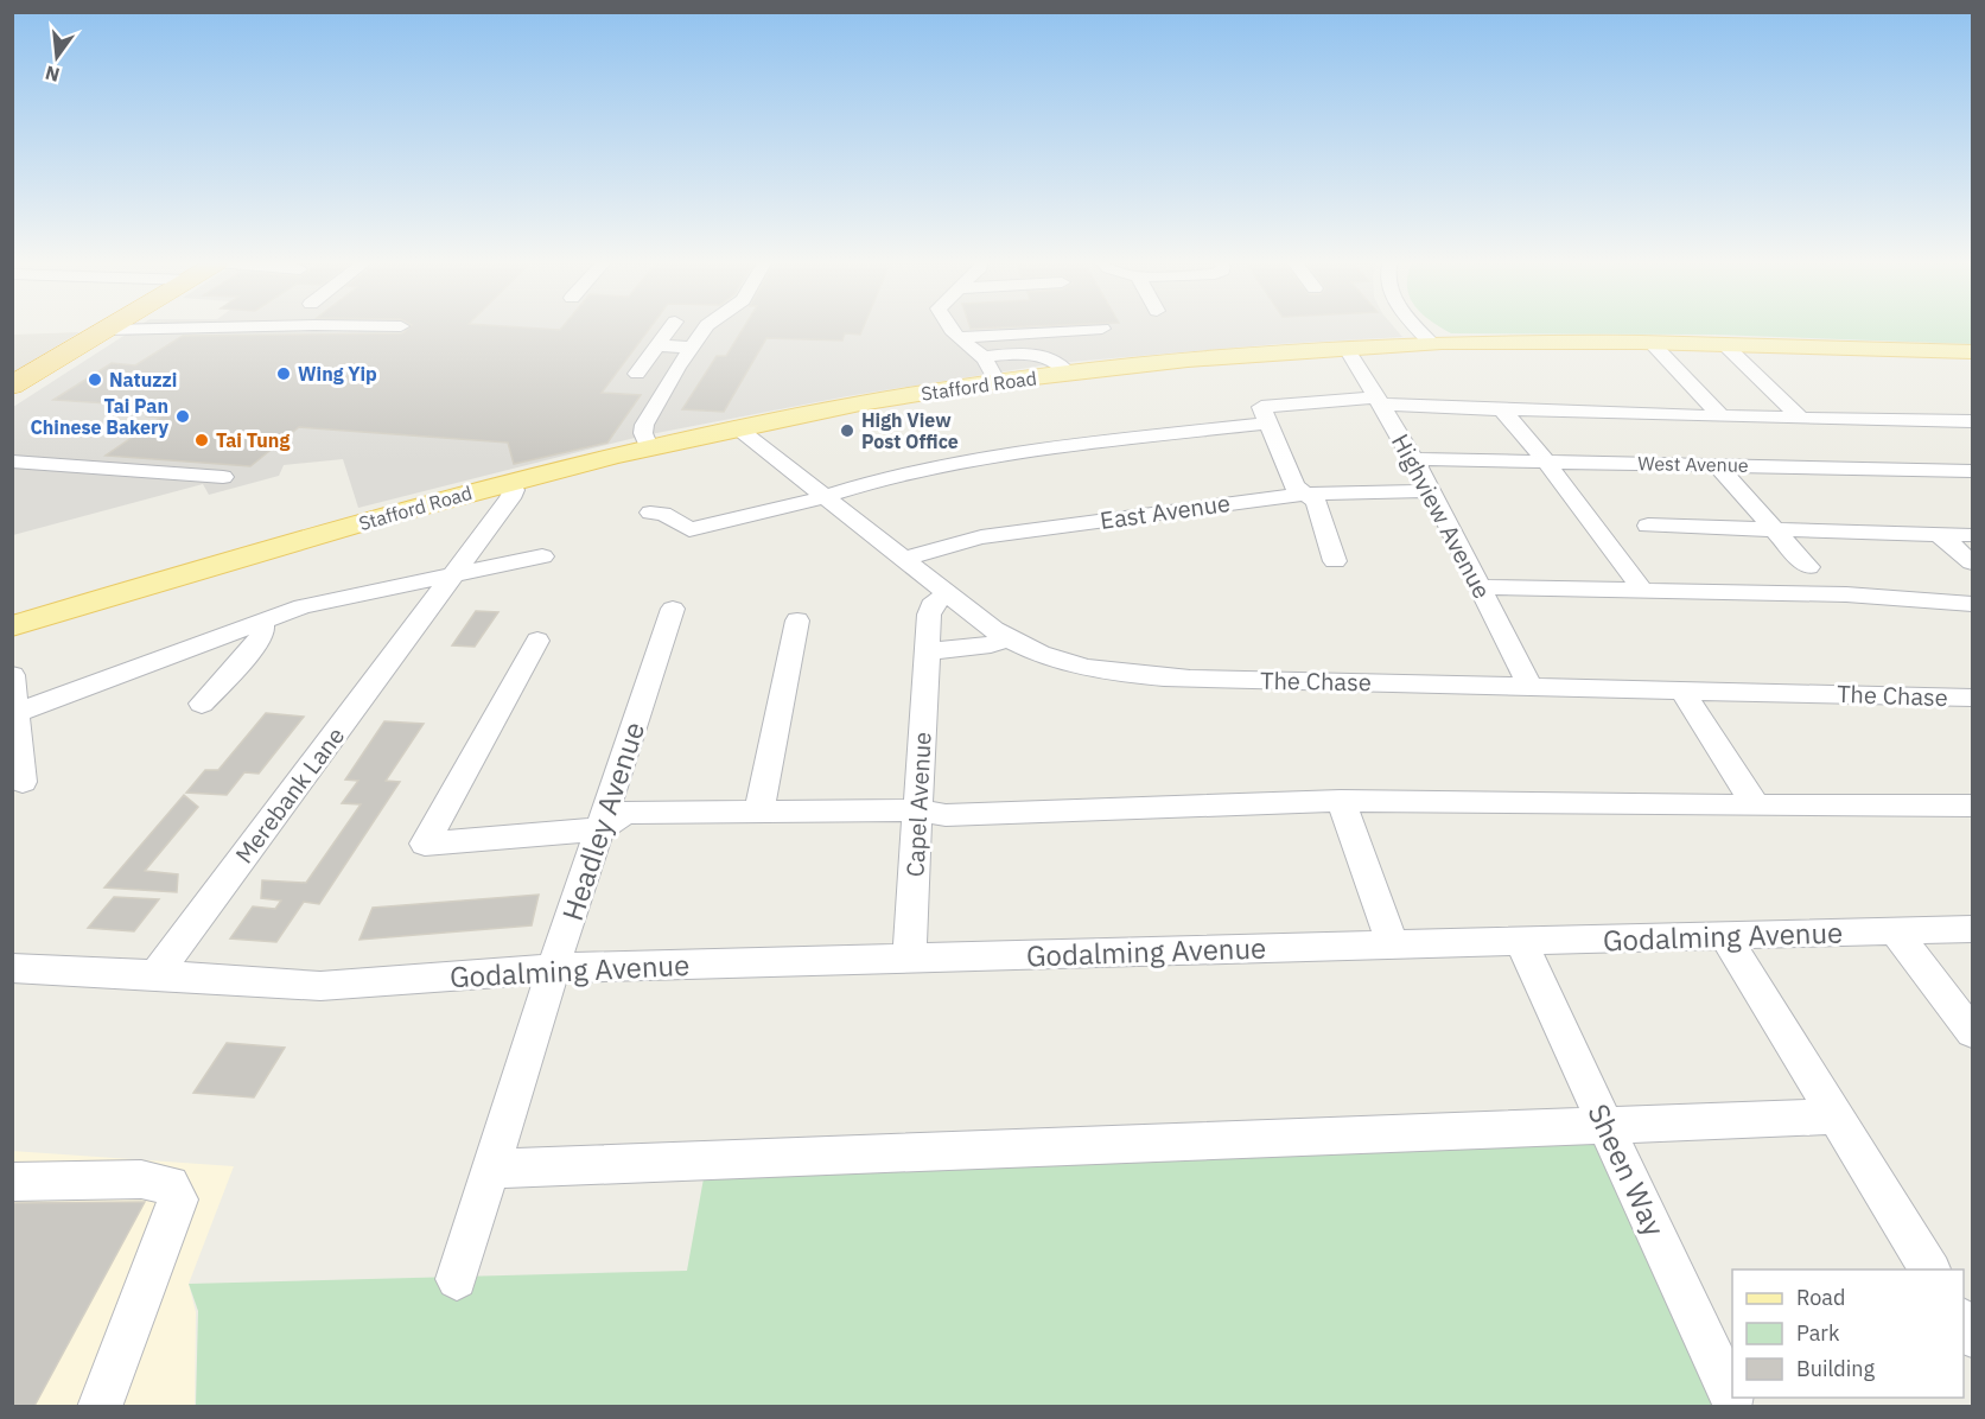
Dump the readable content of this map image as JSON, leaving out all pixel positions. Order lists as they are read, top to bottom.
{
  "streets": {
    "main road": ["Stafford Road"],
    "street": [
      "West Avenue",
      "East Avenue",
      "Highview Avenue",
      "The Chase",
      "Merebank Lane",
      "Capel Avenue",
      "Headley Avenue",
      "Godalming Avenue",
      "Sheen Way"
    ]
  },
  "crossings": [
    ["Stafford Road", "Highview Avenue"],
    ["Stafford Road", "The Chase"],
    ["Stafford Road", "Merebank Lane"],
    ["West Avenue", "Highview Avenue"],
    ["East Avenue", "Highview Avenue"],
    ["East Avenue", "The Chase"],
    ["Highview Avenue", "The Chase"],
    ["The Chase", "Capel Avenue"],
    ["Merebank Lane", "Godalming Avenue"],
    ["Capel Avenue", "Godalming Avenue"],
    ["Headley Avenue", "Godalming Avenue"],
    ["Godalming Avenue", "Sheen Way"]
  ],
  "places": [
    "Wing Yip",
    "Natuzzi",
    "Tai Pan Chinese Bakery",
    "High View Post Office",
    "Tai Tung"
  ],
  "legend": ["Road", "Park", "Building"],
  "north": "bottom"
}
